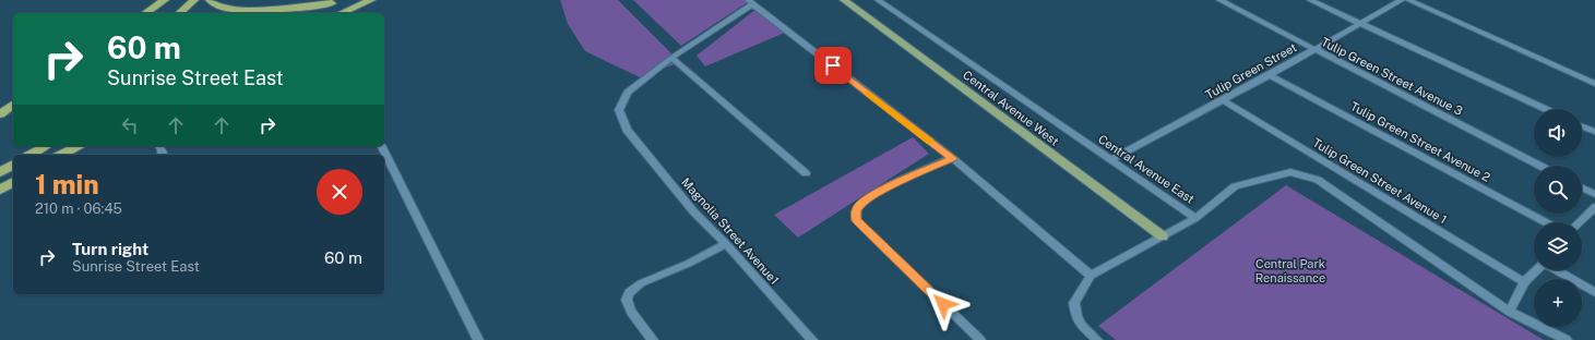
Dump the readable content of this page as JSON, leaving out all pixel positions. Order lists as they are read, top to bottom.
{
  "streets": {
    "main road": ["Central Avenue West"],
    "street": [
      "Tulip Green Street",
      "Tulip Green Street Avenue 3",
      "Tulip Green Street Avenue 2",
      "Central Avenue East",
      "Tulip Green Street Avenue 1",
      "Magnolia Street Avenue1"
    ]
  },
  "crossings": [
    ["Tulip Green Street", "Tulip Green Street Avenue 3"],
    ["Tulip Green Street", "Tulip Green Street Avenue 2"],
    ["Tulip Green Street", "Central Avenue East"],
    ["Tulip Green Street", "Tulip Green Street Avenue 1"]
  ],
  "parks": ["Central Park Renaissance"],
  "page": {
    "turn": ["60 m", "Sunrise Street East"],
    "map_buttons": "+",
    "heading": ["1 min", "210 m · 06:45"],
    "list": [
      {
        "name": "Turn right",
        "note": "Sunrise Street East",
        "value": "60 m"
      }
    ]
  }
}
